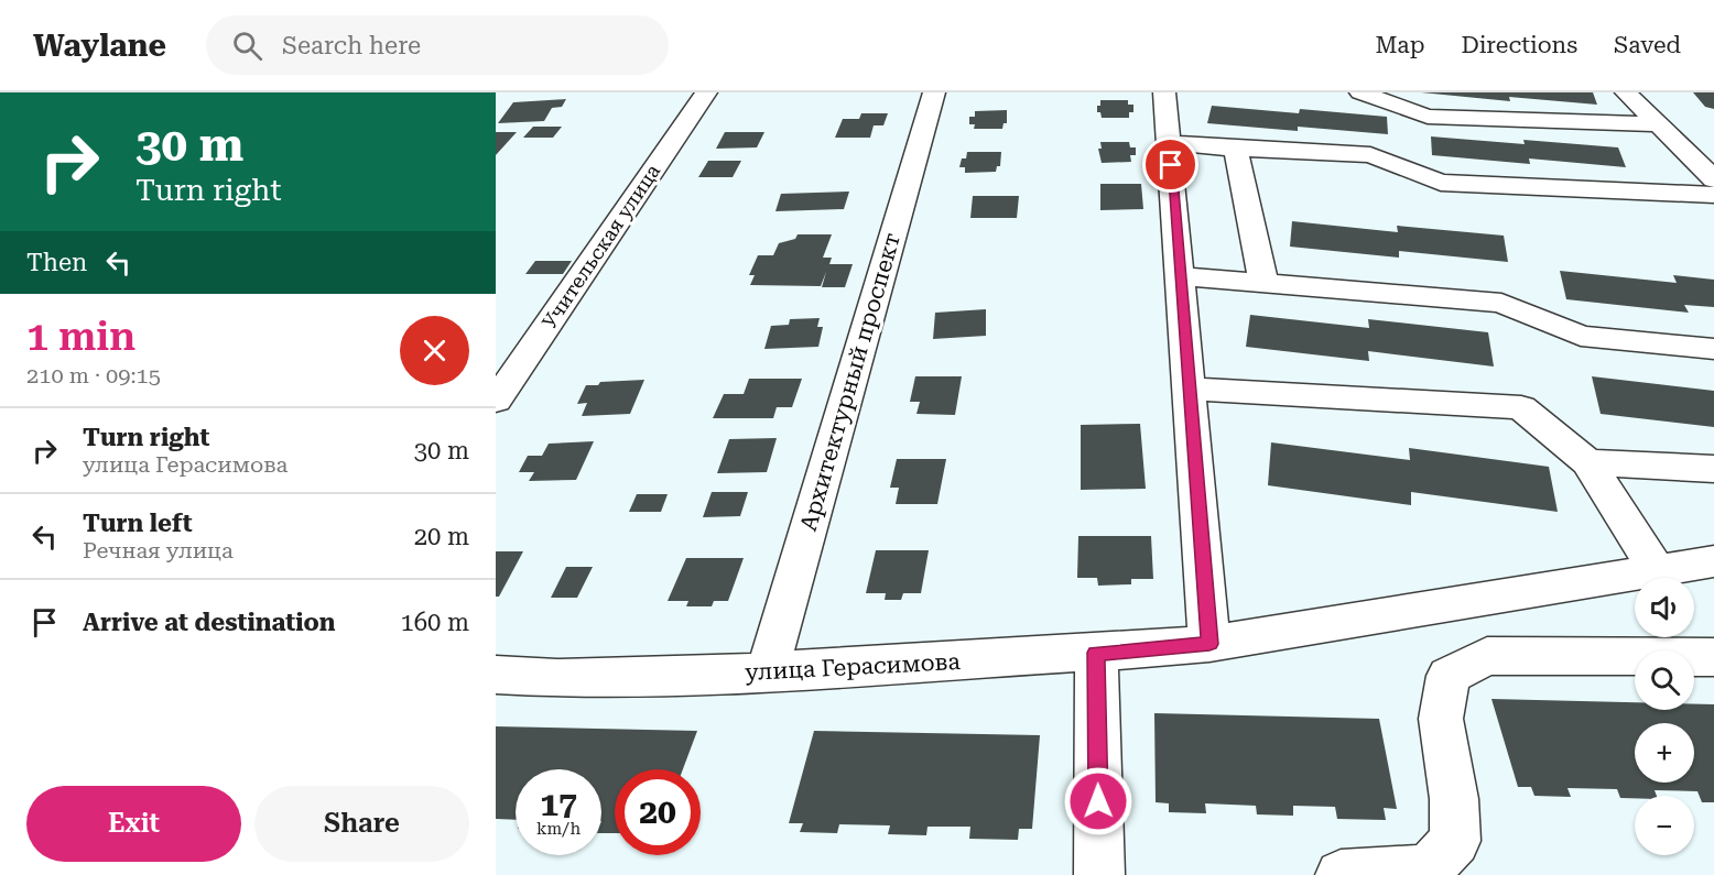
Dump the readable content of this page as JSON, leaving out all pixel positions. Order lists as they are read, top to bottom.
{
  "streets": {
    "street": ["Учительская улица", "Архитектурный проспект", "улица Герасимова"]
  },
  "crossings": [
    ["Архитектурный проспект", "улица Герасимова"]
  ],
  "page": {
    "header": "Waylane",
    "search": "Search here",
    "nav": ["Map", "Directions", "Saved"],
    "turn": ["30 m", "Turn right"],
    "then": "Then",
    "heading": ["1 min", "210 m · 09:15"],
    "list": [
      {
        "name": "Turn right",
        "note": "улица Герасимова",
        "value": "30 m"
      },
      {
        "name": "Turn left",
        "note": "Речная улица",
        "value": "20 m"
      },
      {
        "name": "Arrive at destination",
        "value": "160 m"
      }
    ],
    "map_buttons": ["+", "−"],
    "speed": "17 km/h",
    "limit": "20",
    "buttons": ["Exit", "Share"]
  }
}
